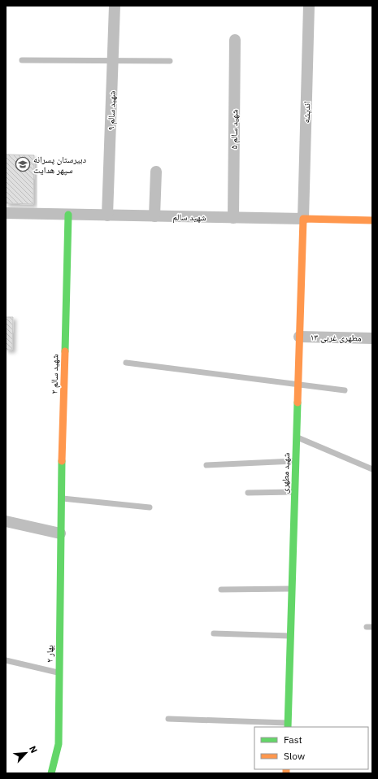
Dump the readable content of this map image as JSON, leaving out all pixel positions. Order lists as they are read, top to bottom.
{
  "streets": {
    "street": [
      "شهید سالم ۹",
      "اندیشه",
      "شهید سالم ۵",
      "شهید سالم",
      "مطهری غربی ۱۳",
      "شهید سالم ۲",
      "شهید مطهری",
      "بهار ۲"
    ]
  },
  "crossings": [
    ["شهید سالم ۹", "شهید سالم"],
    ["اندیشه", "شهید سالم"],
    ["اندیشه", "شهید مطهری"],
    ["شهید سالم ۵", "شهید سالم"],
    ["شهید سالم", "شهید سالم ۲"],
    ["شهید سالم", "شهید مطهری"],
    ["مطهری غربی ۱۳", "شهید مطهری"],
    ["شهید سالم ۲", "بهار ۲"]
  ],
  "places": {
    "school or university": ["دبیرستان پسرانه سپهر هدایت"]
  },
  "legend": ["Fast", "Slow"],
  "north": "top right"
}
